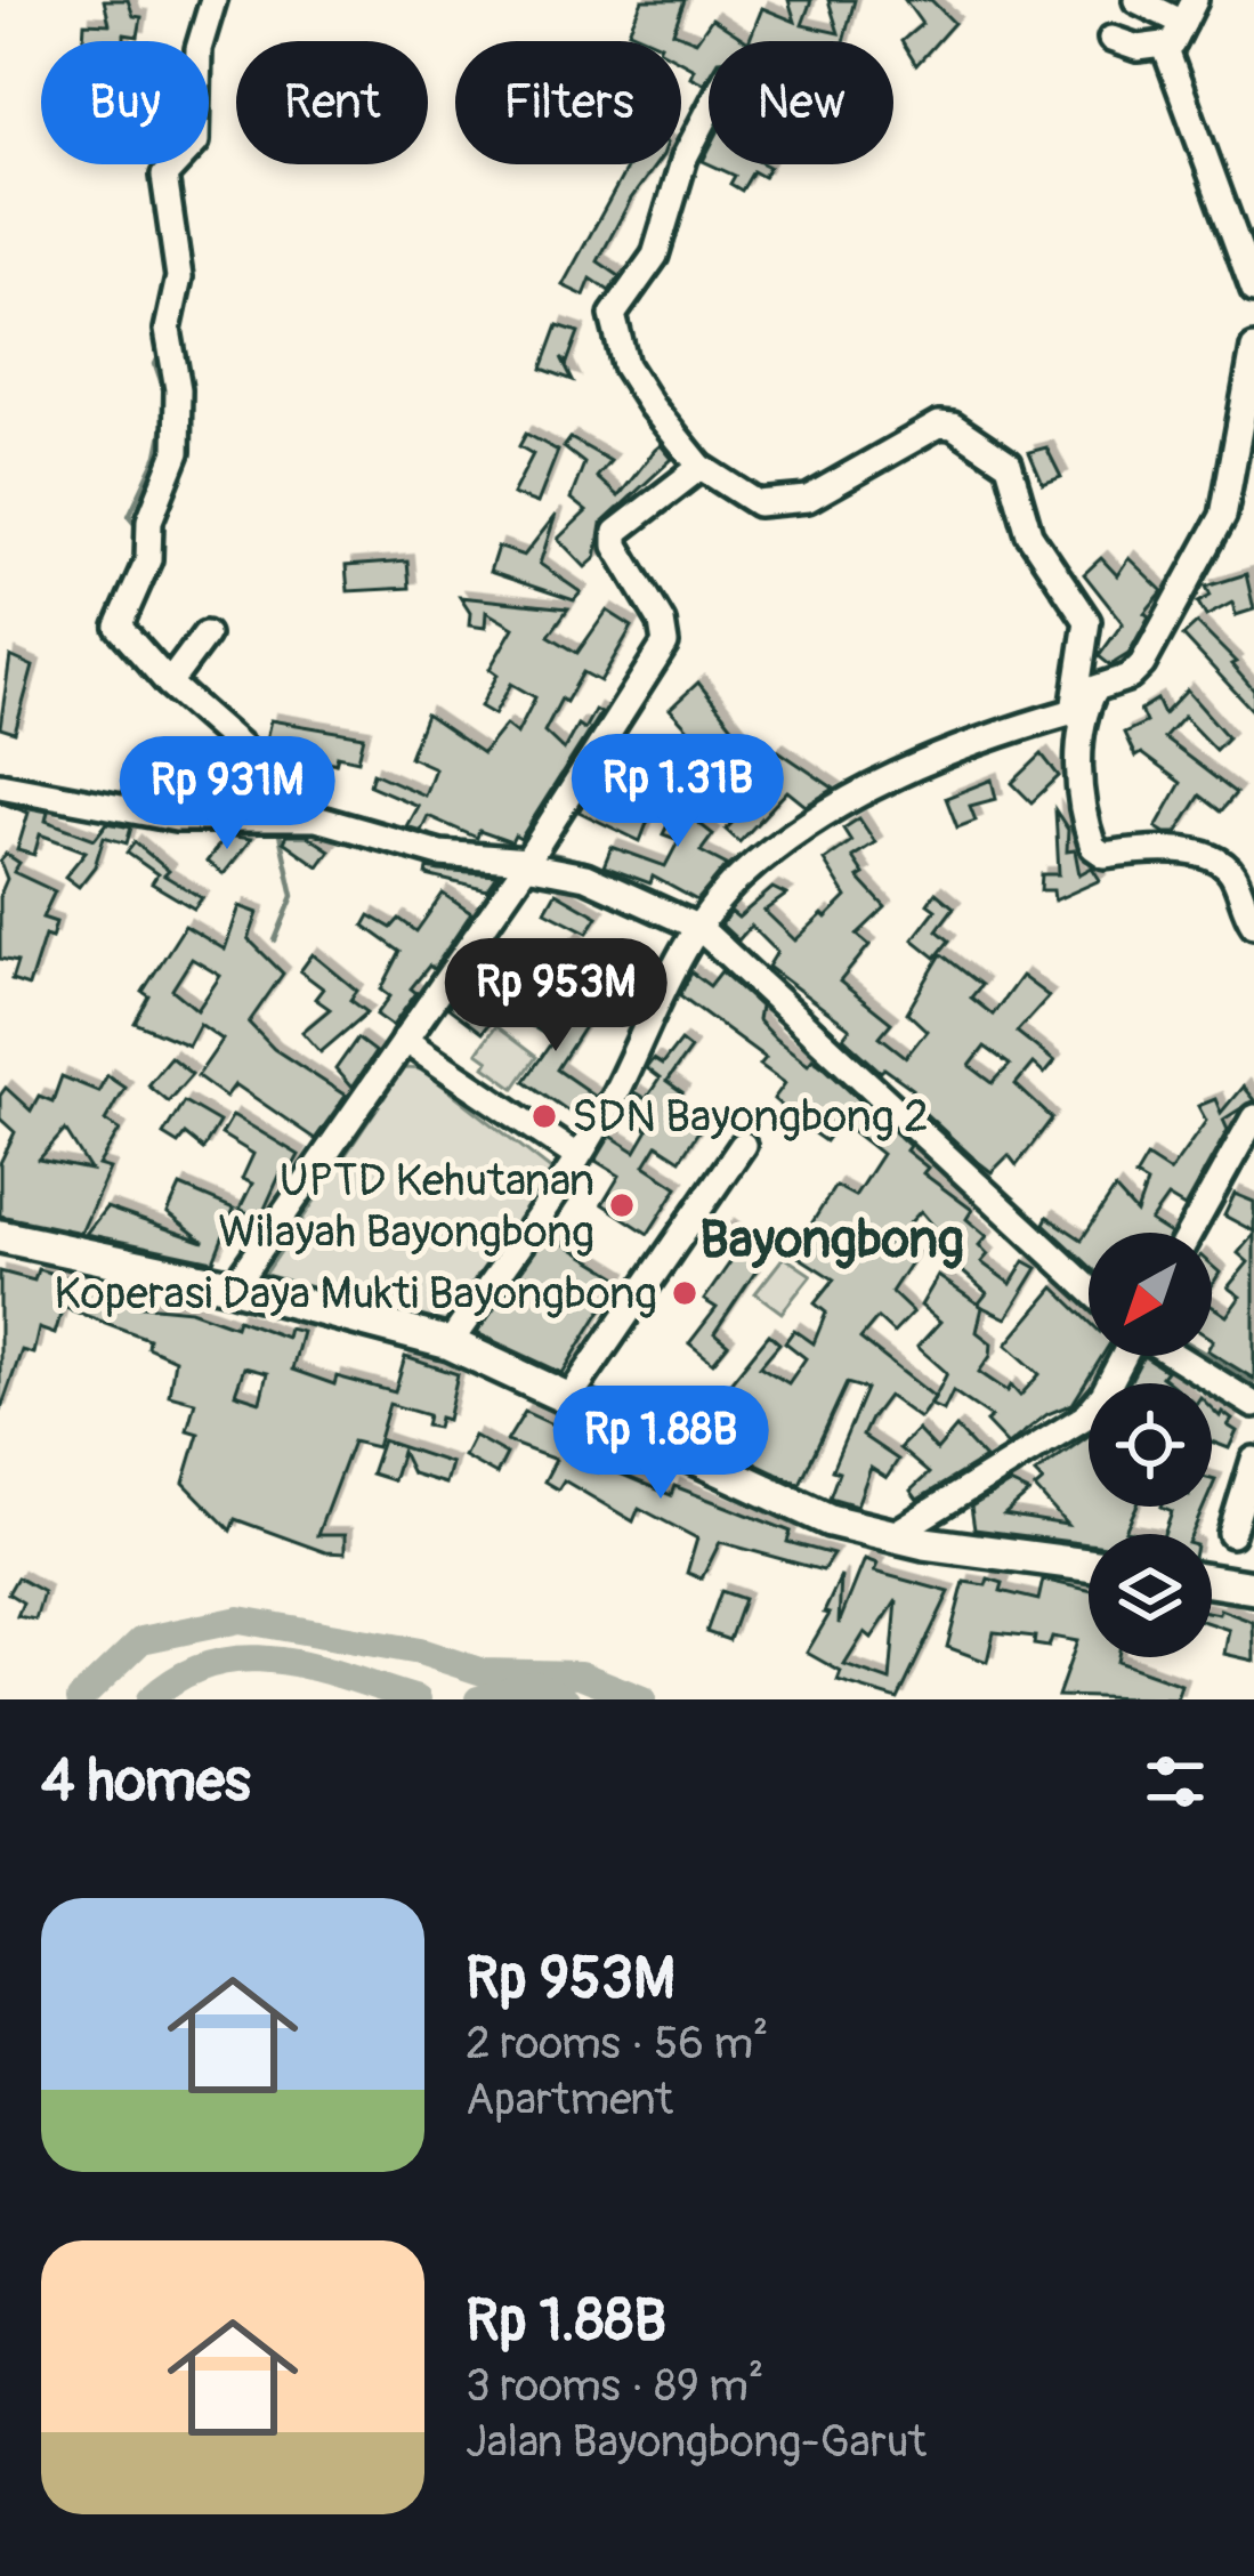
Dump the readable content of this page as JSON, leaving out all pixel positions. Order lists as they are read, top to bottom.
{
  "districts": ["Bayongbong"],
  "places": ["SDN Bayongbong 2", "UPTD Kehutanan Wilayah Bayongbong", "Koperasi Daya Mukti Bayongbong"],
  "north": "bottom left",
  "page": {
    "chip": [
      "Buy",
      "Rent",
      "Filters",
      "New"
    ],
    "price": [
      "Rp 1.31B",
      "Rp 931M",
      "Rp 953M",
      "Rp 1.88B"
    ],
    "heading": "4 homes",
    "list": [
      {
        "name": "Rp 953M",
        "note": "2 rooms · 56 m² · Apartment"
      },
      {
        "name": "Rp 1.88B",
        "note": "3 rooms · 89 m² · Jalan Bayongbong-Garut"
      }
    ]
  }
}
